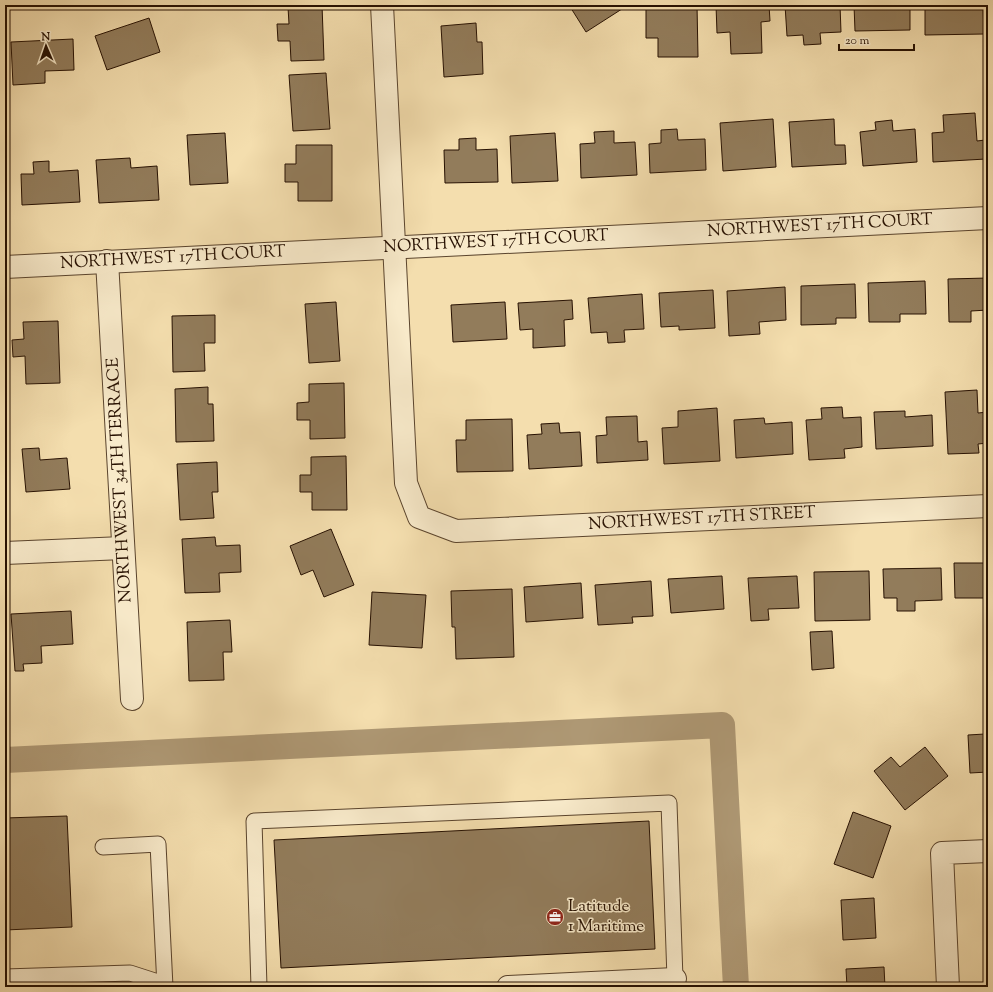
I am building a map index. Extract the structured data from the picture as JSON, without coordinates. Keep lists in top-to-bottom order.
{
  "streets": {
    "street": ["NORTHWEST 17TH COURT", "NORTHWEST 34TH TERRACE", "NORTHWEST 17TH STREET"]
  },
  "crossings": [
    ["NORTHWEST 17TH COURT", "NORTHWEST 34TH TERRACE"],
    ["NORTHWEST 17TH COURT", "NORTHWEST 17TH STREET"]
  ],
  "places": {
    "office": ["Latitude 1 Maritime"]
  },
  "scale_bar": "20 m",
  "north": "top"
}
